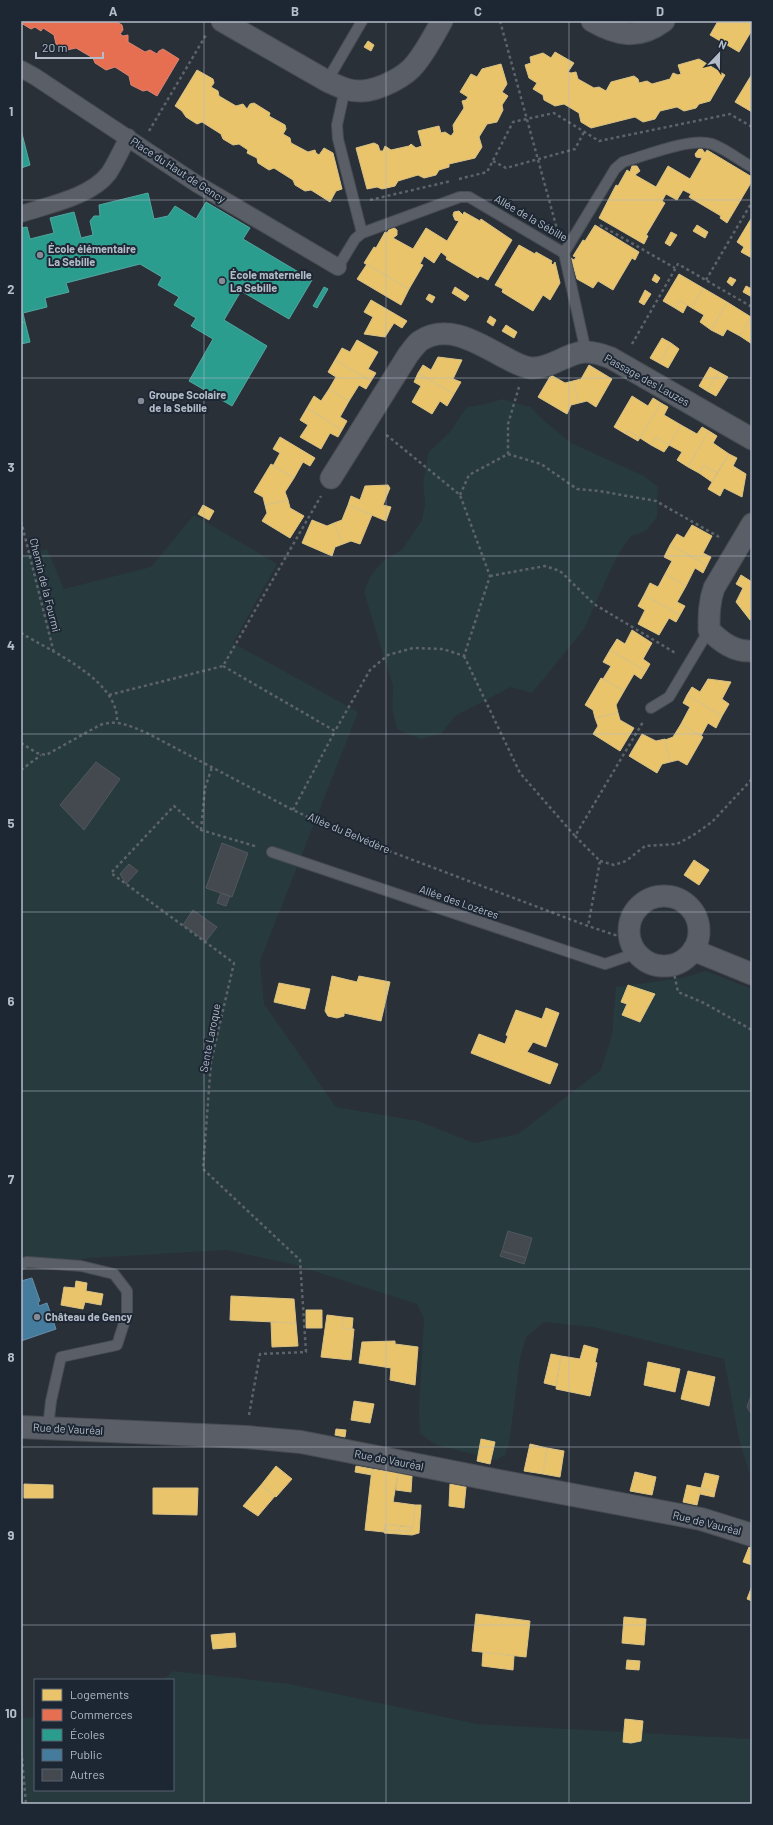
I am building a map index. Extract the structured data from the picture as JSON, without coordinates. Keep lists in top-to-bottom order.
{
  "streets": {
    "street": ["Place du Haut de Gency", "Passage des Lauzes", "Rue de Vauréal"],
    "lane": ["Allée de la Sébille", "Allée des Lozères"],
    "path": ["Chemin de la Fourmi", "Allée du Belvédère", "Sente Laroque"]
  },
  "crossings": [
    ["Allée du Belvédère", "Allée des Lozères"],
    ["Allée des Lozères", "Sente Laroque"]
  ],
  "places": [
    "École élémentaire La Sebille",
    "École maternelle La Sebille",
    "Groupe Scolaire de la Sebille",
    "Château de Gency"
  ],
  "legend": [
    "Logements",
    "Commerces",
    "Écoles",
    "Public",
    "Autres"
  ],
  "scale_bar": "20 m",
  "north": "top",
  "grid": {
    "columns": [
      "A",
      "B",
      "C",
      "D"
    ],
    "rows": [
      "1",
      "2",
      "3",
      "4",
      "5",
      "6",
      "7",
      "8",
      "9",
      "10"
    ]
  }
}
